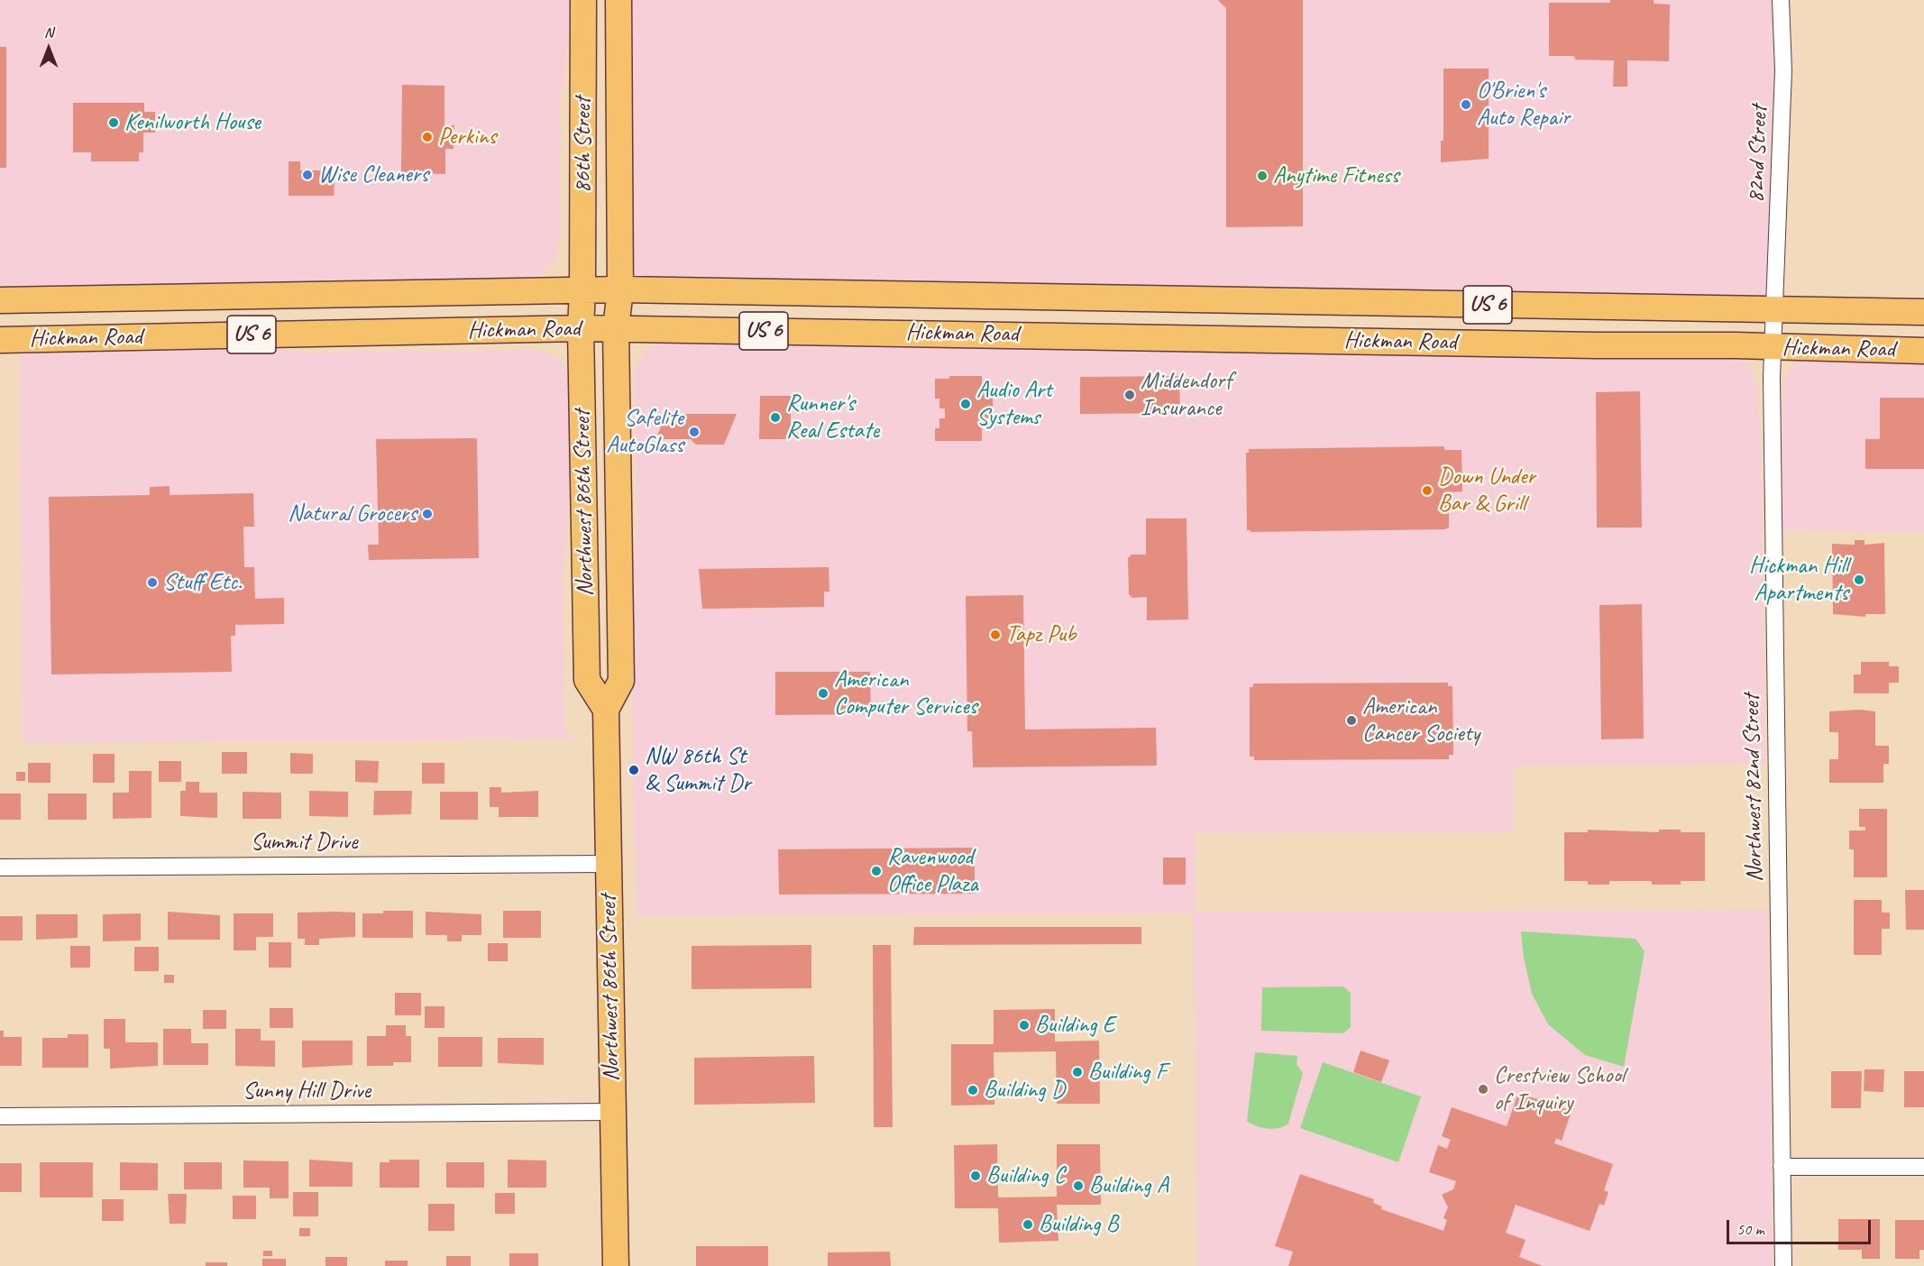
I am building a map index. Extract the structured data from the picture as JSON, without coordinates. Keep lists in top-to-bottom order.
{
  "streets": {
    "main road": [
      "86th Street",
      "US 6",
      "Hickman Road",
      "Northwest 86th Street"
    ],
    "street": [
      "82nd Street",
      "Northwest 82nd Street",
      "Summit Drive",
      "Sunny Hill Drive"
    ]
  },
  "crossings": [
    ["86th Street", "Hickman Road"],
    ["86th Street", "Northwest 86th Street"],
    ["82nd Street", "Hickman Road"],
    ["82nd Street", "Northwest 82nd Street"],
    ["Hickman Road", "Northwest 86th Street"],
    ["Hickman Road", "Northwest 82nd Street"],
    ["Northwest 86th Street", "Summit Drive"],
    ["Northwest 86th Street", "Sunny Hill Drive"]
  ],
  "places": [
    "O'Brien's Auto Repair",
    "Kenilworth House",
    "Perkins",
    "Wise Cleaners",
    "Anytime Fitness",
    "Middendorf Insurance",
    "Audio Art Systems",
    "Runner's Real Estate",
    "Safelite AutoGlass",
    "Down Under Bar & Grill",
    "Natural Grocers",
    "Hickman Hill Apartments",
    "Stuff Etc.",
    "Tapz Pub",
    "American Computer Services",
    "American Cancer Society",
    "NW 86th St & Summit Dr",
    "Ravenwood Office Plaza",
    "Building E",
    "Building F",
    "Crestview School of Inquiry",
    "Building D",
    "Building C",
    "Building A",
    "Building B"
  ],
  "scale_bar": "50 m",
  "north": "top"
}
